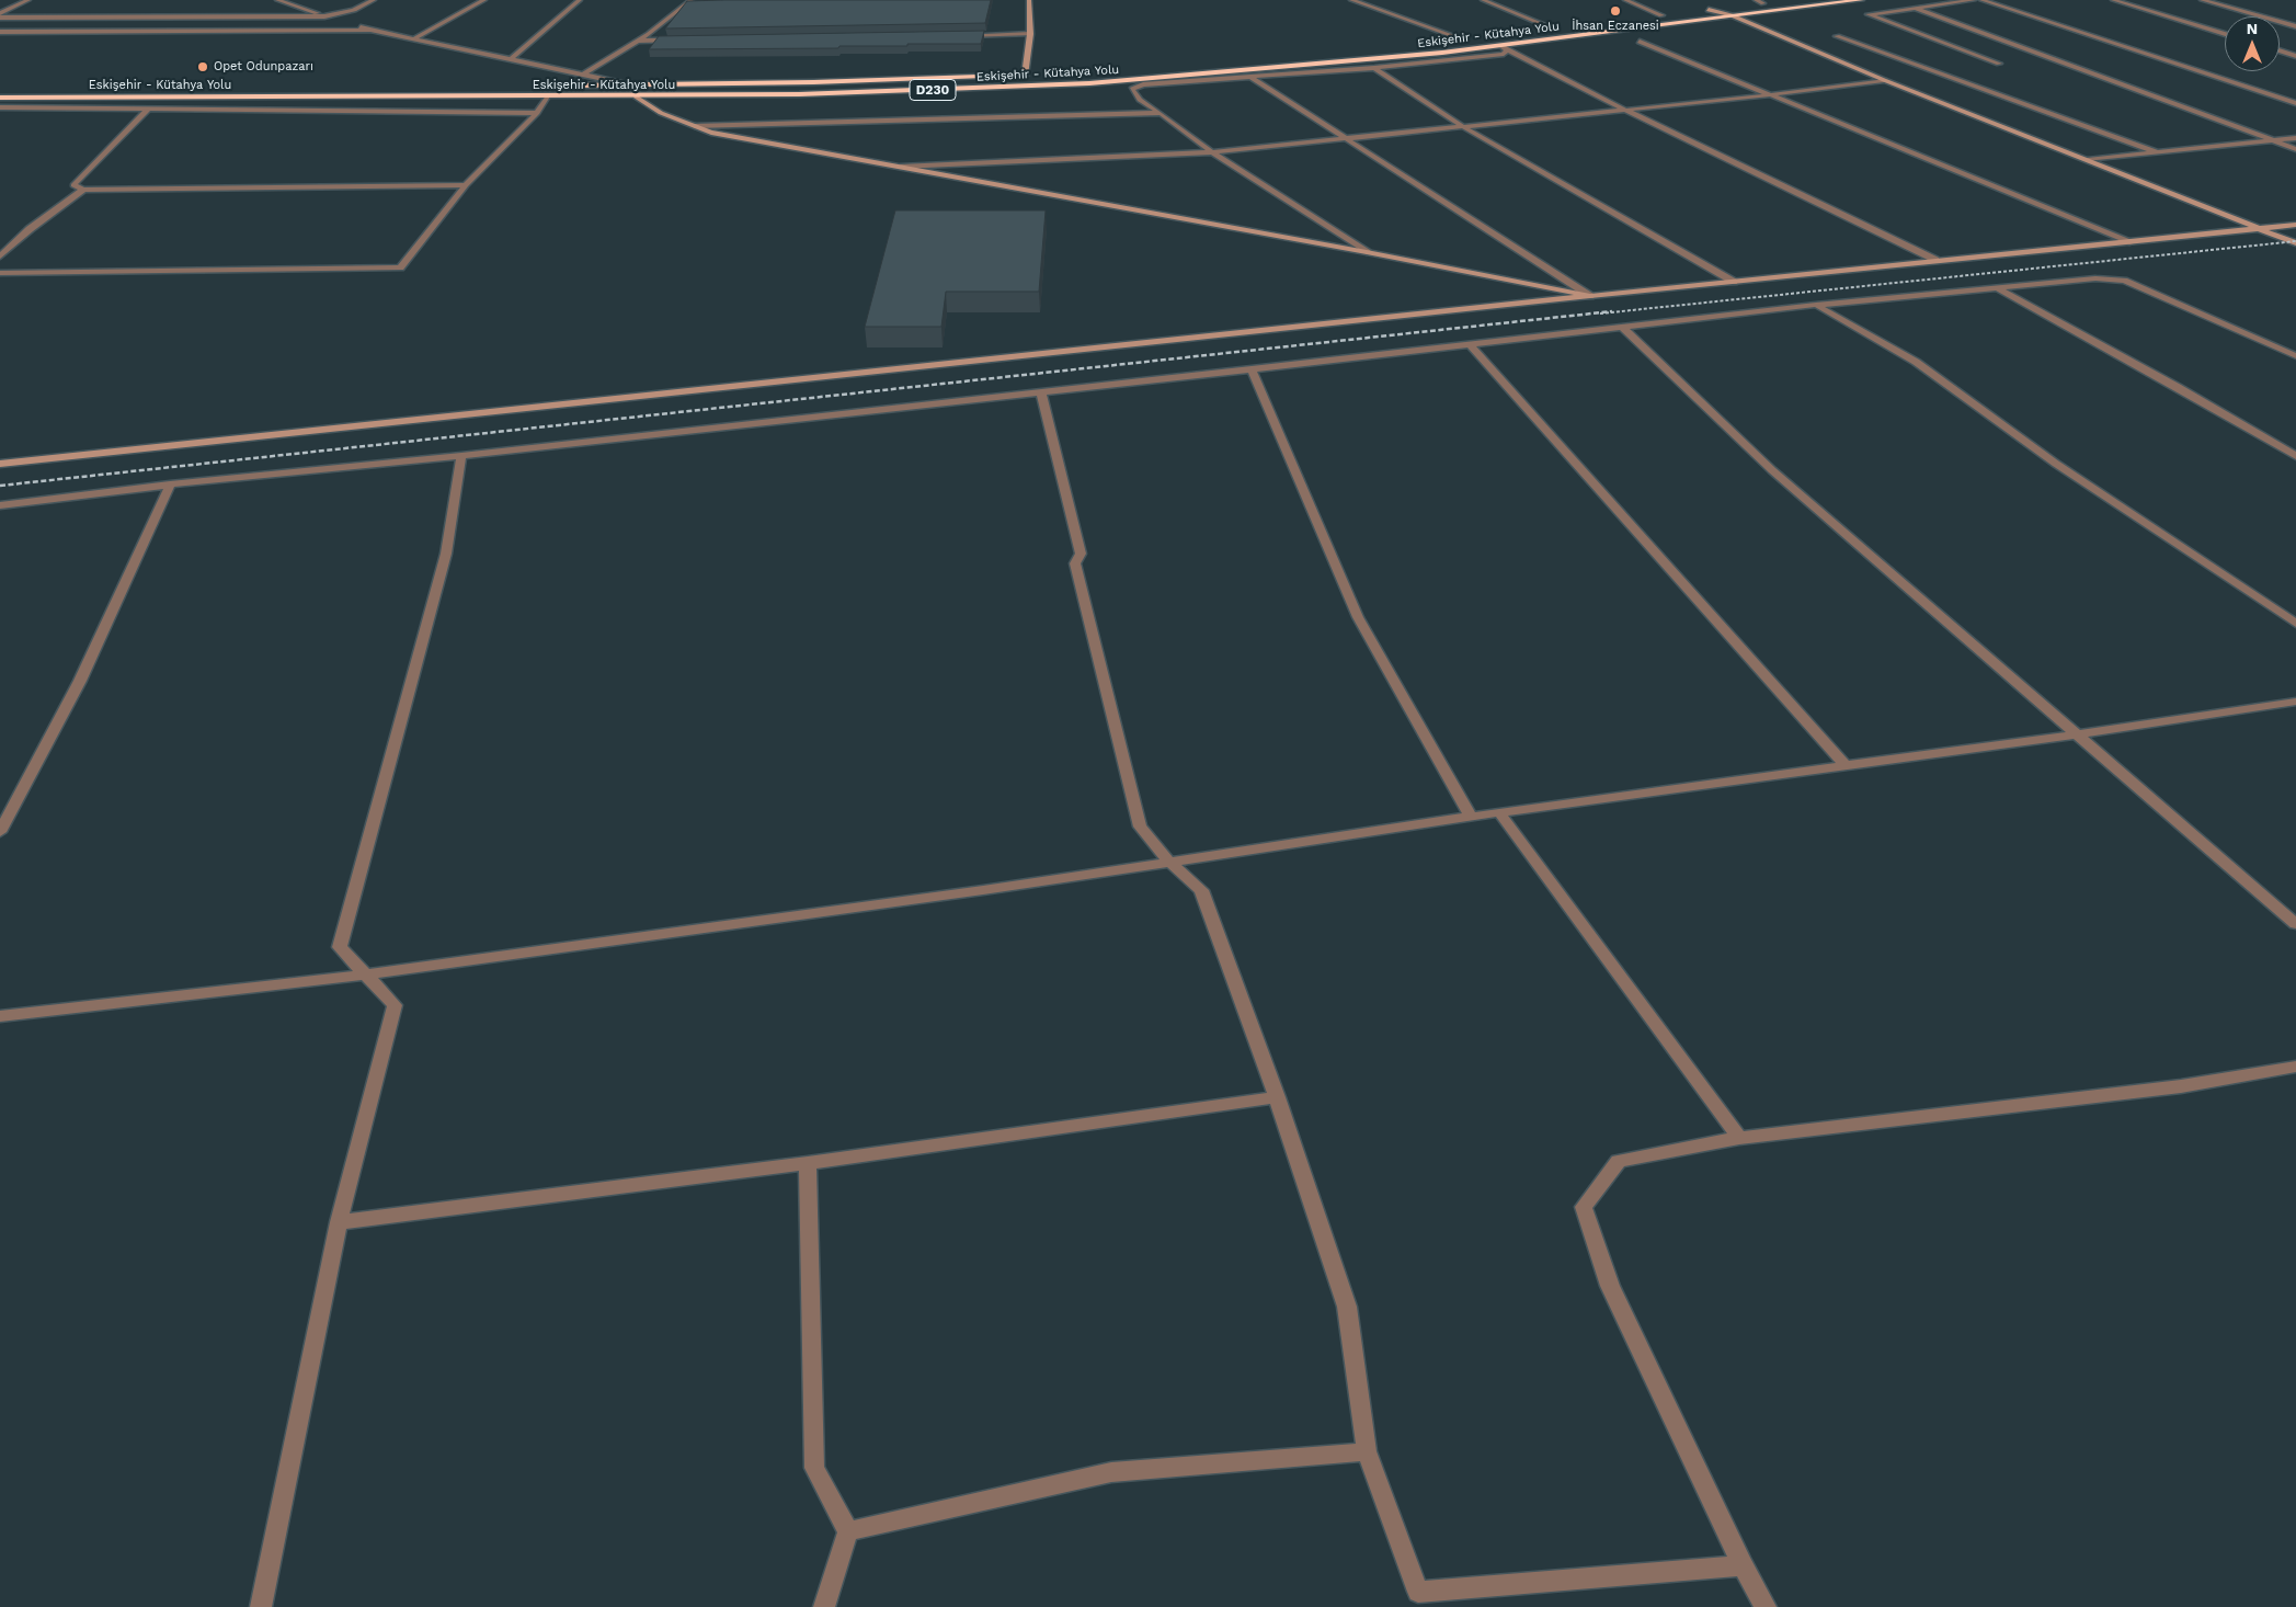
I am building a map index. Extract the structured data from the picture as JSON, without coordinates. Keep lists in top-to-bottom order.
{
  "streets": {
    "highway": ["Eskişehir - Kütahya Yolu", "D230"]
  },
  "places": ["İhsan Eczanesi", "Opet Odunpazarı"],
  "north": "top"
}
